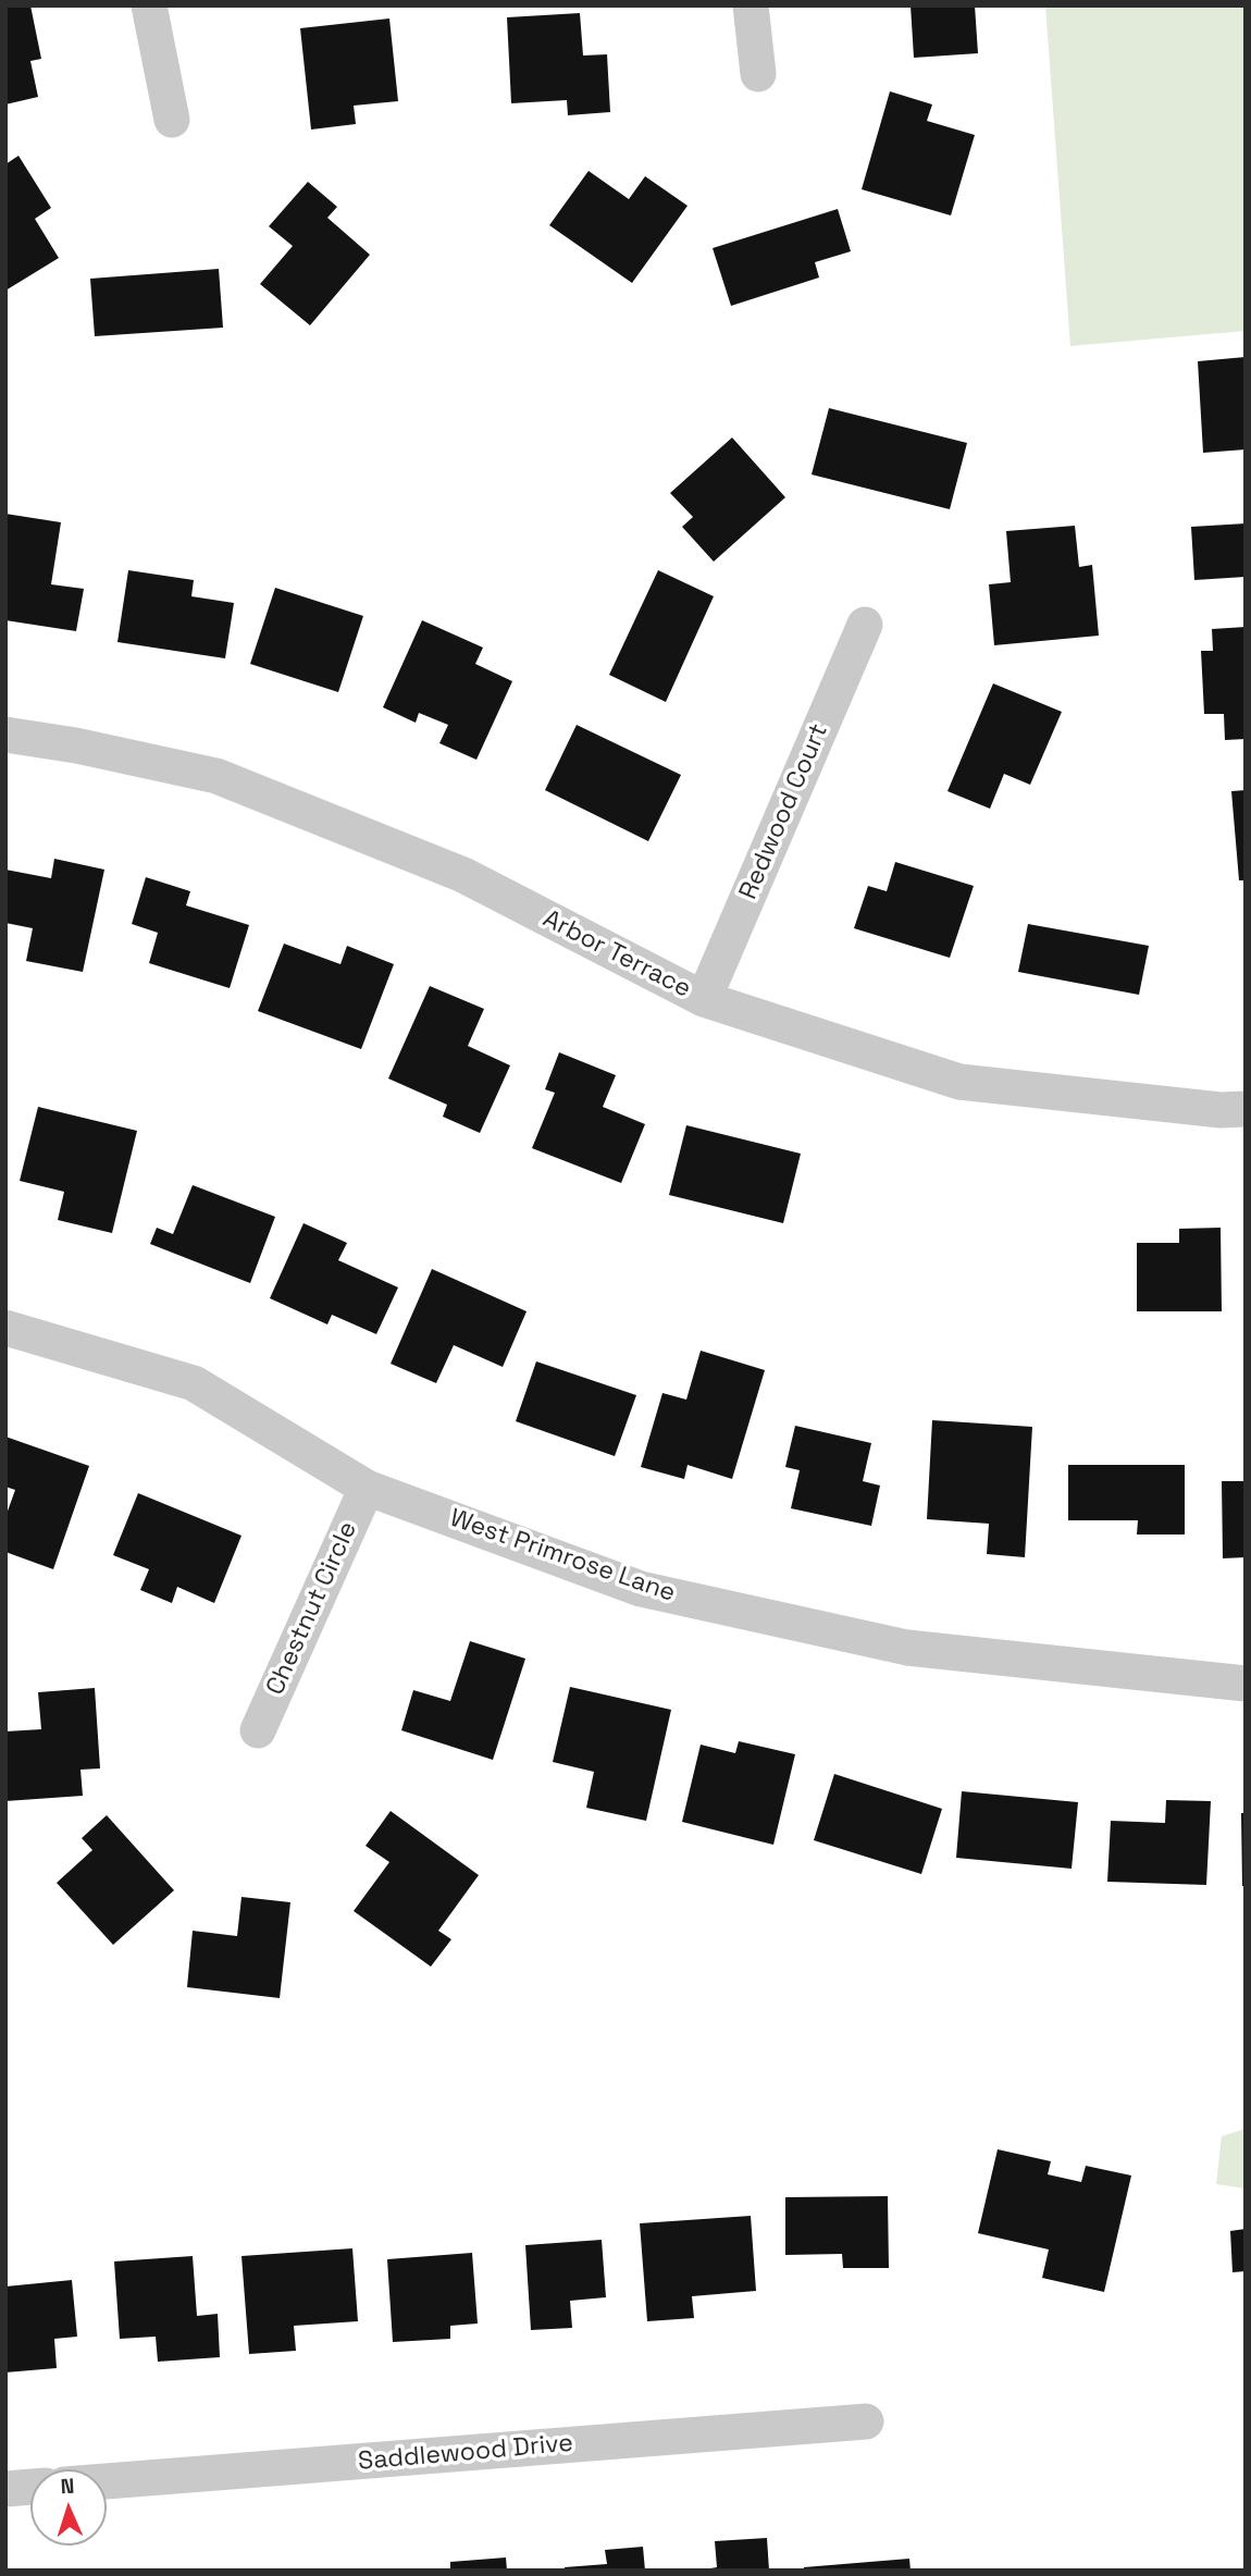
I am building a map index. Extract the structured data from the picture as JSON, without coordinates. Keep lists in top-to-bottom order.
{
  "streets": {
    "street": [
      "Redwood Court",
      "Arbor Terrace",
      "West Primrose Lane",
      "Chestnut Circle",
      "Saddlewood Drive"
    ]
  },
  "crossings": [
    ["Redwood Court", "Arbor Terrace"],
    ["West Primrose Lane", "Chestnut Circle"]
  ],
  "north": "top"
}
